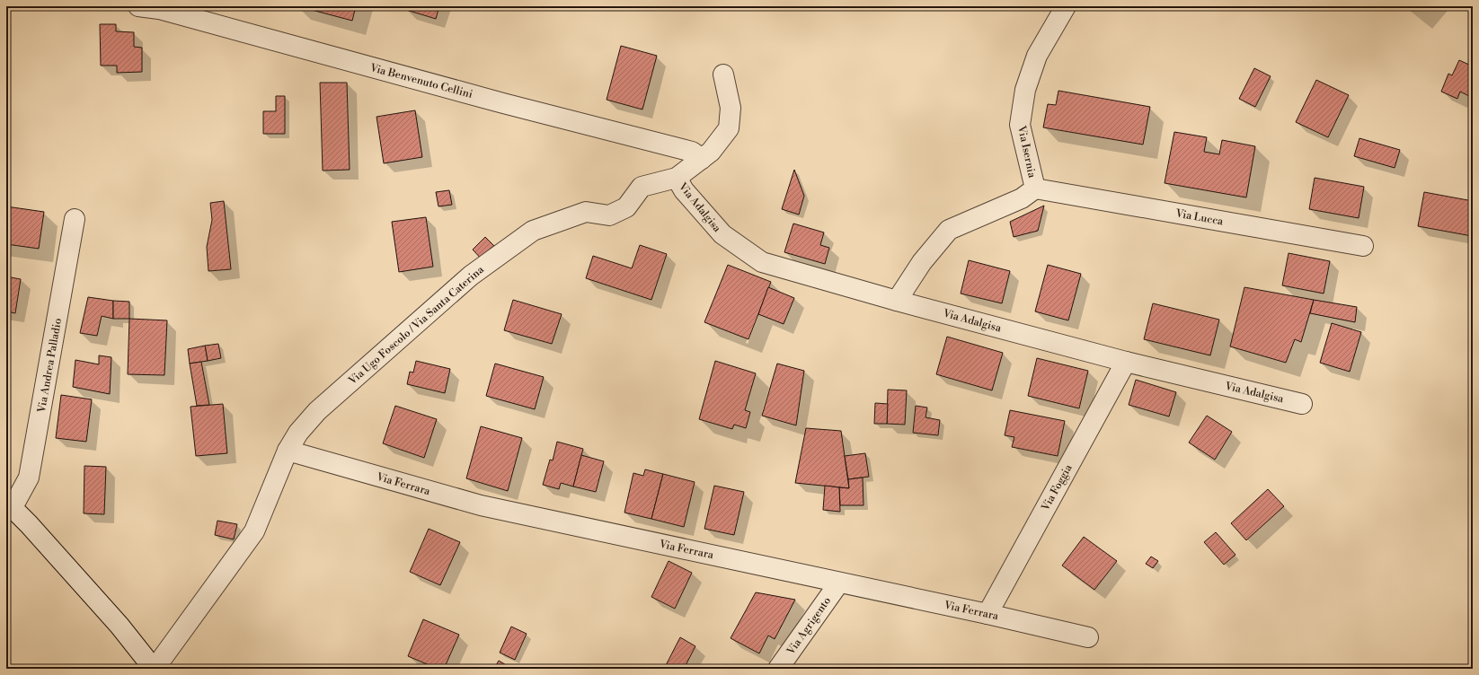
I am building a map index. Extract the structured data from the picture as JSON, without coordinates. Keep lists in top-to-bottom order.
{
  "streets": {
    "street": [
      "Via Benvenuto Cellini",
      "Via Isernia",
      "Via Adalgisa",
      "Via Lucca",
      "Via Ugo Foscolo / Via Santa Caterina",
      "Via Andrea Palladio",
      "Via Ferrara",
      "Via Foggia",
      "Via Agrigento"
    ]
  },
  "crossings": [
    ["Via Benvenuto Cellini", "Via Ugo Foscolo / Via Santa Caterina"],
    ["Via Isernia", "Via Adalgisa"],
    ["Via Isernia", "Via Lucca"],
    ["Via Adalgisa", "Via Ugo Foscolo / Via Santa Caterina"],
    ["Via Adalgisa", "Via Foggia"],
    ["Via Ugo Foscolo / Via Santa Caterina", "Via Ferrara"],
    ["Via Ferrara", "Via Foggia"],
    ["Via Ferrara", "Via Agrigento"]
  ]
}
